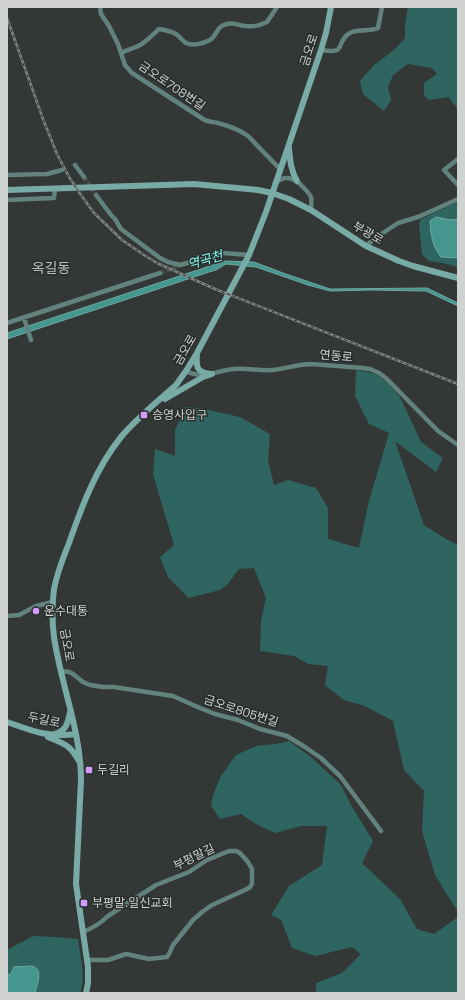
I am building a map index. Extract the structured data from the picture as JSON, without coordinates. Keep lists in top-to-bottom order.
{
  "streets": {
    "main road": ["금오로", "부광로", "두길로"],
    "street": [
      "금오로708번길",
      "연동로",
      "금오로805번길",
      "부평말길"
    ]
  },
  "crossings": [
    ["금오로", "금오로708번길"],
    ["금오로", "부광로"],
    ["금오로", "연동로"],
    ["금오로", "금오로805번길"],
    ["금오로", "두길로"],
    ["금오로", "부평말길"]
  ],
  "districts": ["옥길동"],
  "water": ["역곡천"],
  "places": {
    "transit": ["승영사입구", "두길리", "부평말.일신교회"],
    "other": ["운수대통"]
  }
}
